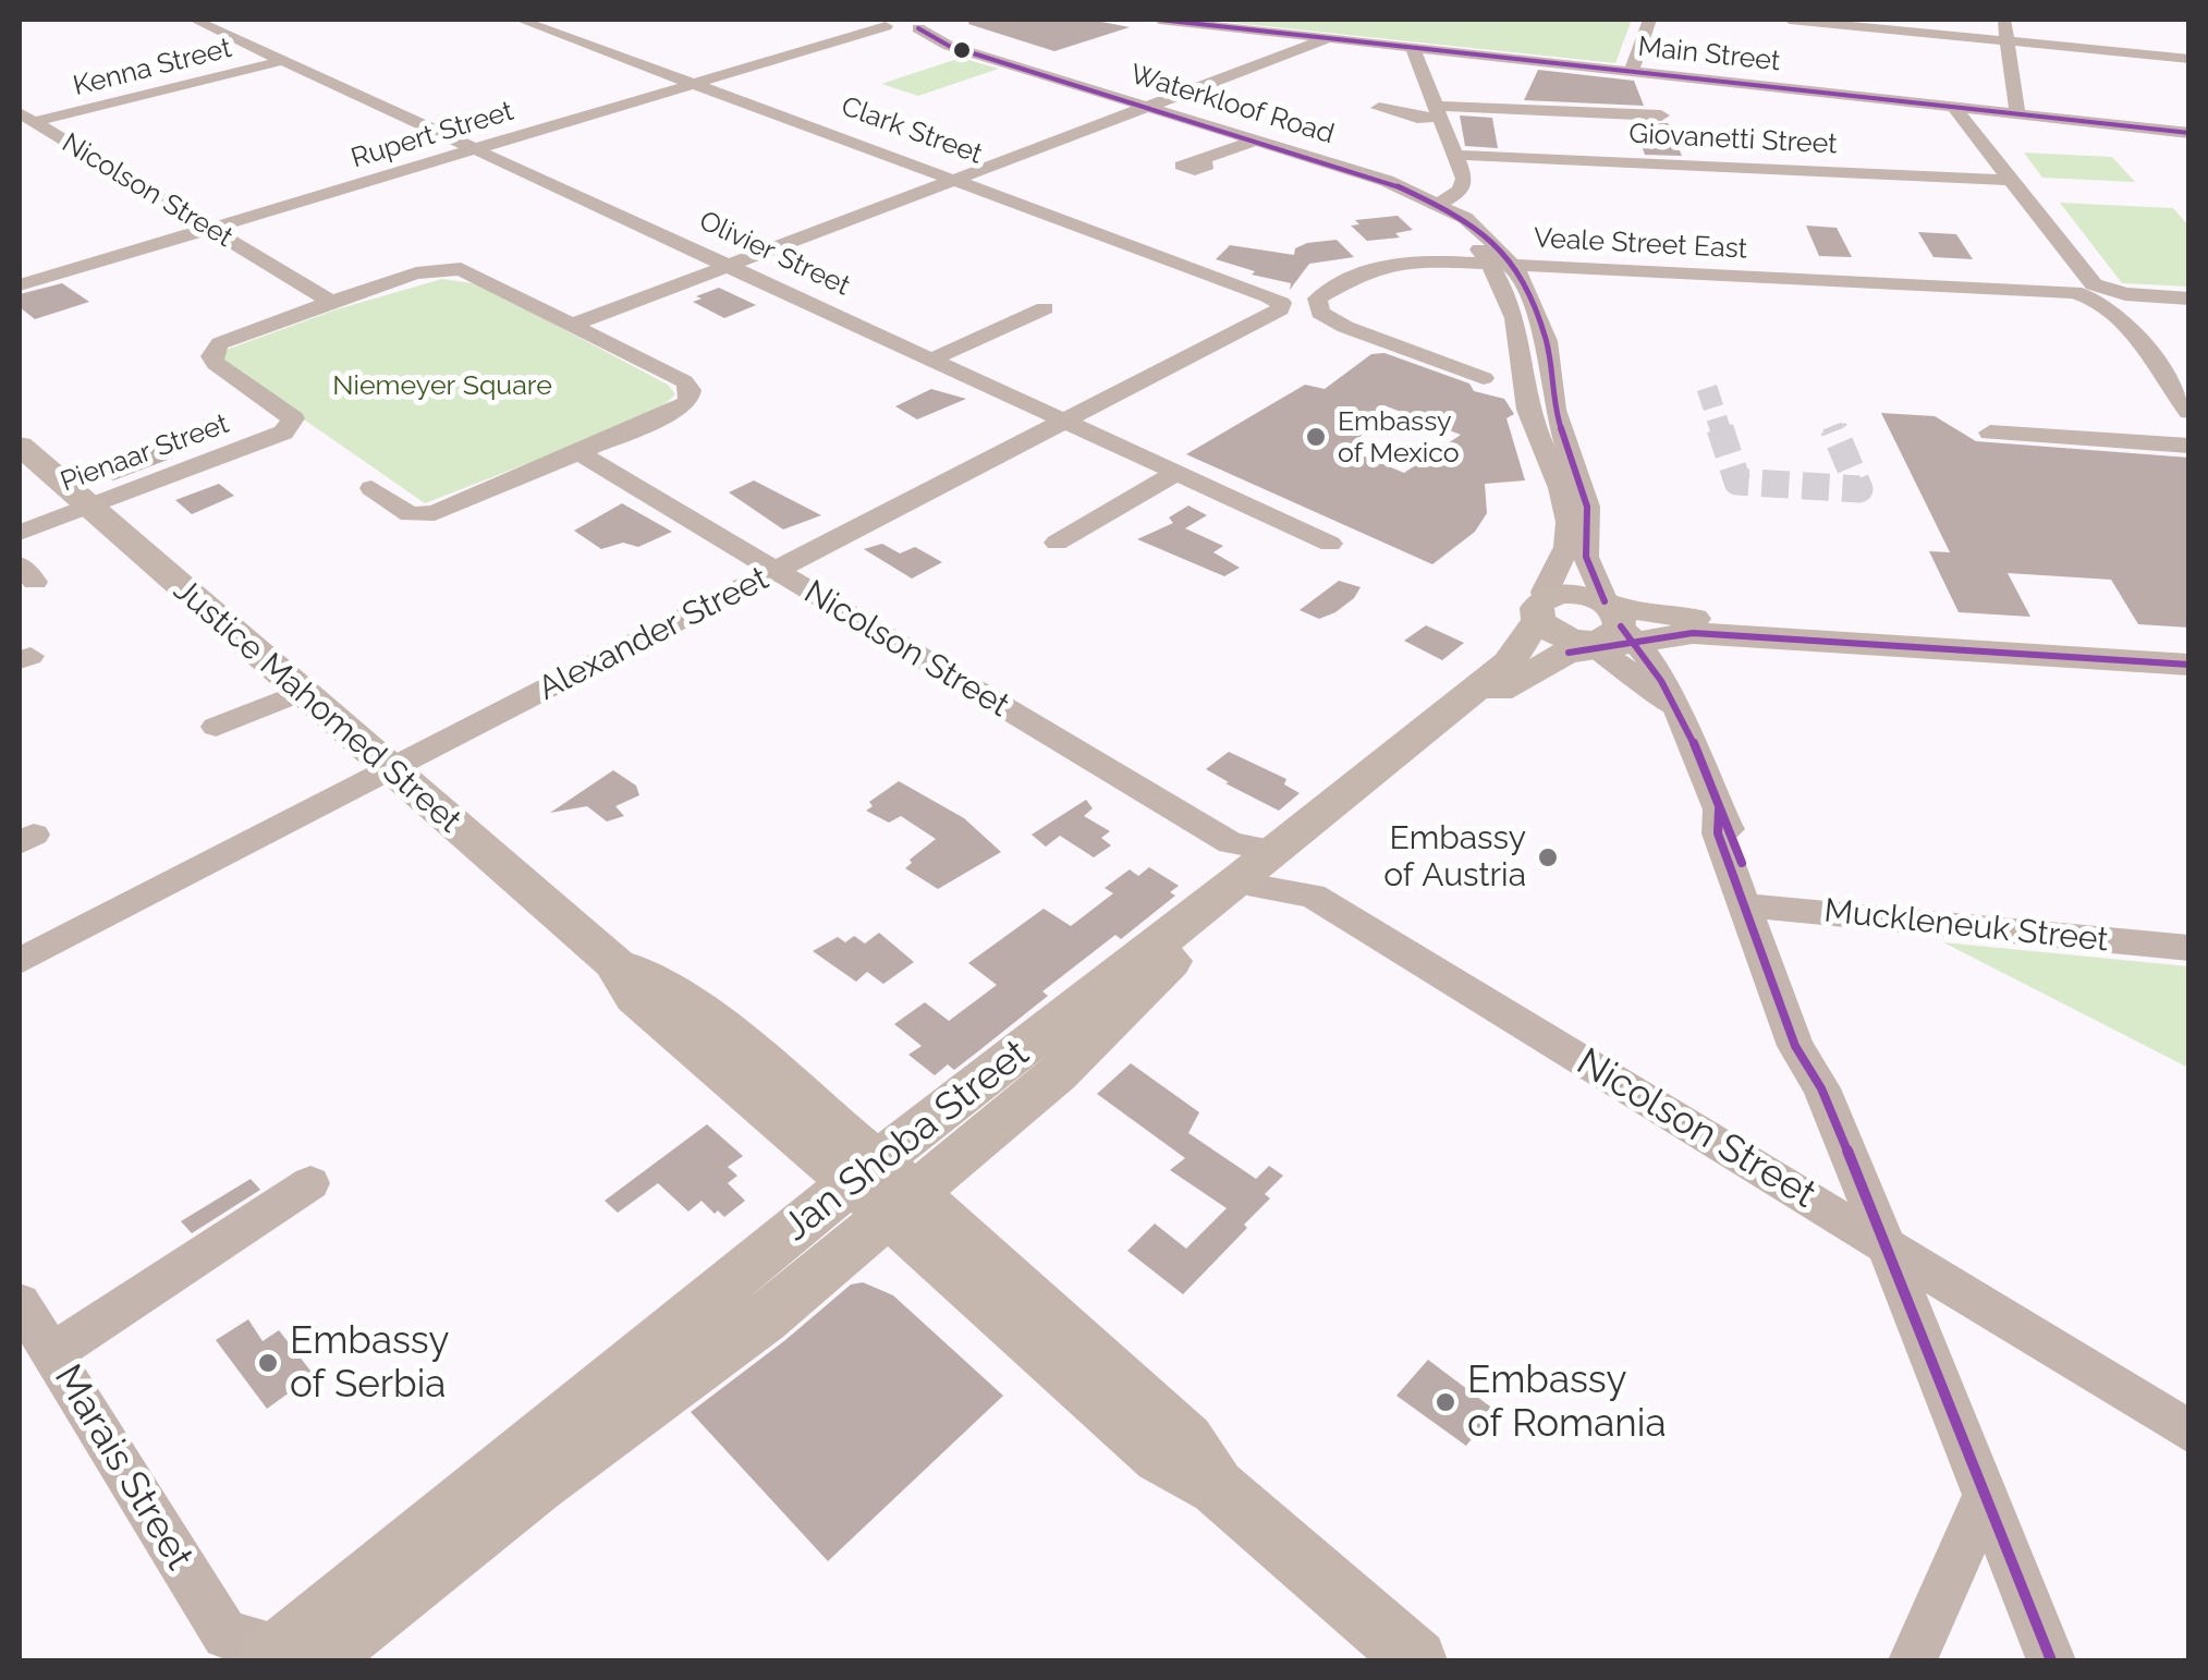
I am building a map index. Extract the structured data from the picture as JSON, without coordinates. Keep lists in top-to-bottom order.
{
  "streets": {
    "main road": ["Justice Mahomed Street", "Jan Shoba Street"],
    "street": [
      "Main Street",
      "Kenna Street",
      "Waterkloof Road",
      "Clark Street",
      "Rupert Street",
      "Giovanetti Street",
      "Nicolson Street",
      "Veale Street East",
      "Olivier Street",
      "Pienaar Street",
      "Alexander Street",
      "Muckleneuk Street",
      "Marais Street"
    ]
  },
  "crossings": [
    ["Kenna Street", "Nicolson Street"],
    ["Kenna Street", "Olivier Street"],
    ["Waterkloof Road", "Rupert Street"],
    ["Waterkloof Road", "Veale Street East"],
    ["Clark Street", "Rupert Street"],
    ["Clark Street", "Alexander Street"],
    ["Rupert Street", "Nicolson Street"],
    ["Rupert Street", "Olivier Street"],
    ["Nicolson Street", "Pienaar Street"],
    ["Nicolson Street", "Alexander Street"],
    ["Nicolson Street", "Jan Shoba Street"],
    ["Olivier Street", "Alexander Street"],
    ["Pienaar Street", "Justice Mahomed Street"],
    ["Alexander Street", "Justice Mahomed Street"],
    ["Justice Mahomed Street", "Jan Shoba Street"],
    ["Jan Shoba Street", "Marais Street"]
  ],
  "parks": ["Niemeyer Square"],
  "places": [
    "Embassy of Mexico",
    "Embassy of Austria",
    "Embassy of Serbia",
    "Embassy of Romania"
  ]
}
